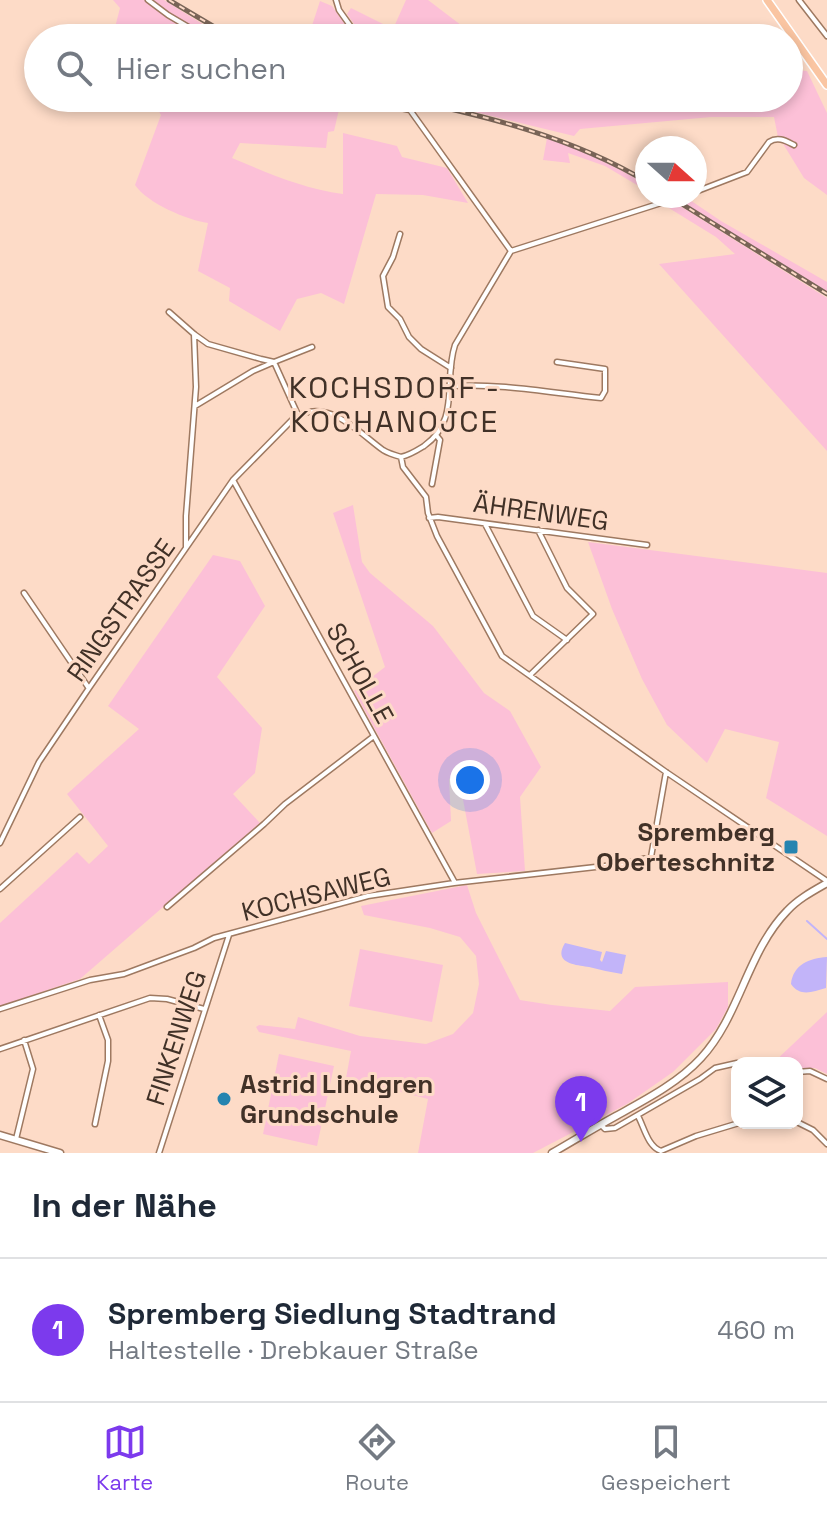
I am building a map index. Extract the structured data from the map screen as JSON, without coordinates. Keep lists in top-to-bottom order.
{
  "streets": {
    "street": [
      "ÄHRENWEG",
      "RINGSTRASSE",
      "SCHOLLE",
      "KOCHSAWEG",
      "FINKENWEG"
    ]
  },
  "crossings": [
    ["RINGSTRASSE", "SCHOLLE"],
    ["SCHOLLE", "KOCHSAWEG"],
    ["KOCHSAWEG", "FINKENWEG"]
  ],
  "districts": ["KOCHSDORF - KOCHANOJCE"],
  "places": {
    "transit": ["Spremberg Oberteschnitz"],
    "other": ["Astrid Lindgren Grundschule"]
  },
  "north": "right",
  "page": {
    "search": "Hier suchen",
    "pins": "1",
    "heading": "In der Nähe",
    "list": [
      {
        "mark": "1",
        "name": "Spremberg Siedlung Stadtrand",
        "note": "Haltestelle · Drebkauer Straße",
        "value": "460 m"
      }
    ],
    "nav": ["Karte", "Route", "Gespeichert"]
  }
}
